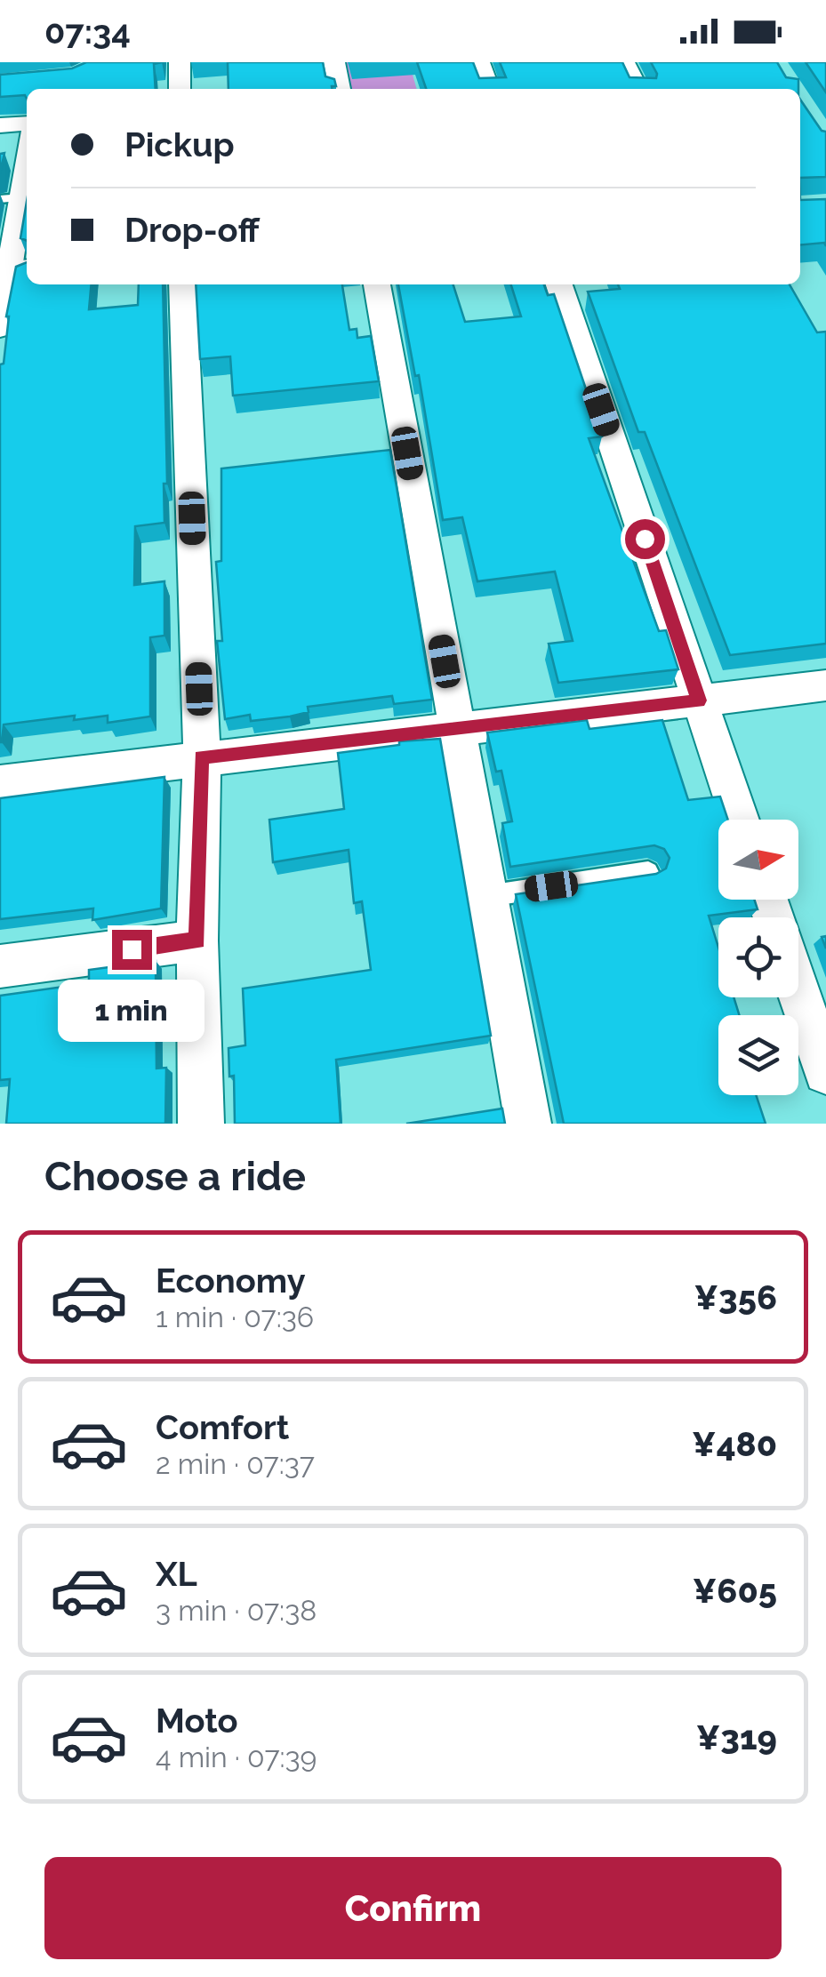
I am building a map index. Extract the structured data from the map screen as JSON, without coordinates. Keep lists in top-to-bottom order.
{
  "north": "right",
  "page": {
    "status": "07:34",
    "banner": ["Pickup", "Drop-off"],
    "bubble": "1 min",
    "heading": "Choose a ride",
    "list": [
      {
        "name": "Economy",
        "note": "1 min · 07:36",
        "value": "¥356"
      },
      {
        "name": "Comfort",
        "note": "2 min · 07:37",
        "value": "¥480"
      },
      {
        "name": "XL",
        "note": "3 min · 07:38",
        "value": "¥605"
      },
      {
        "name": "Moto",
        "note": "4 min · 07:39",
        "value": "¥319"
      }
    ],
    "buttons": "Confirm"
  }
}
